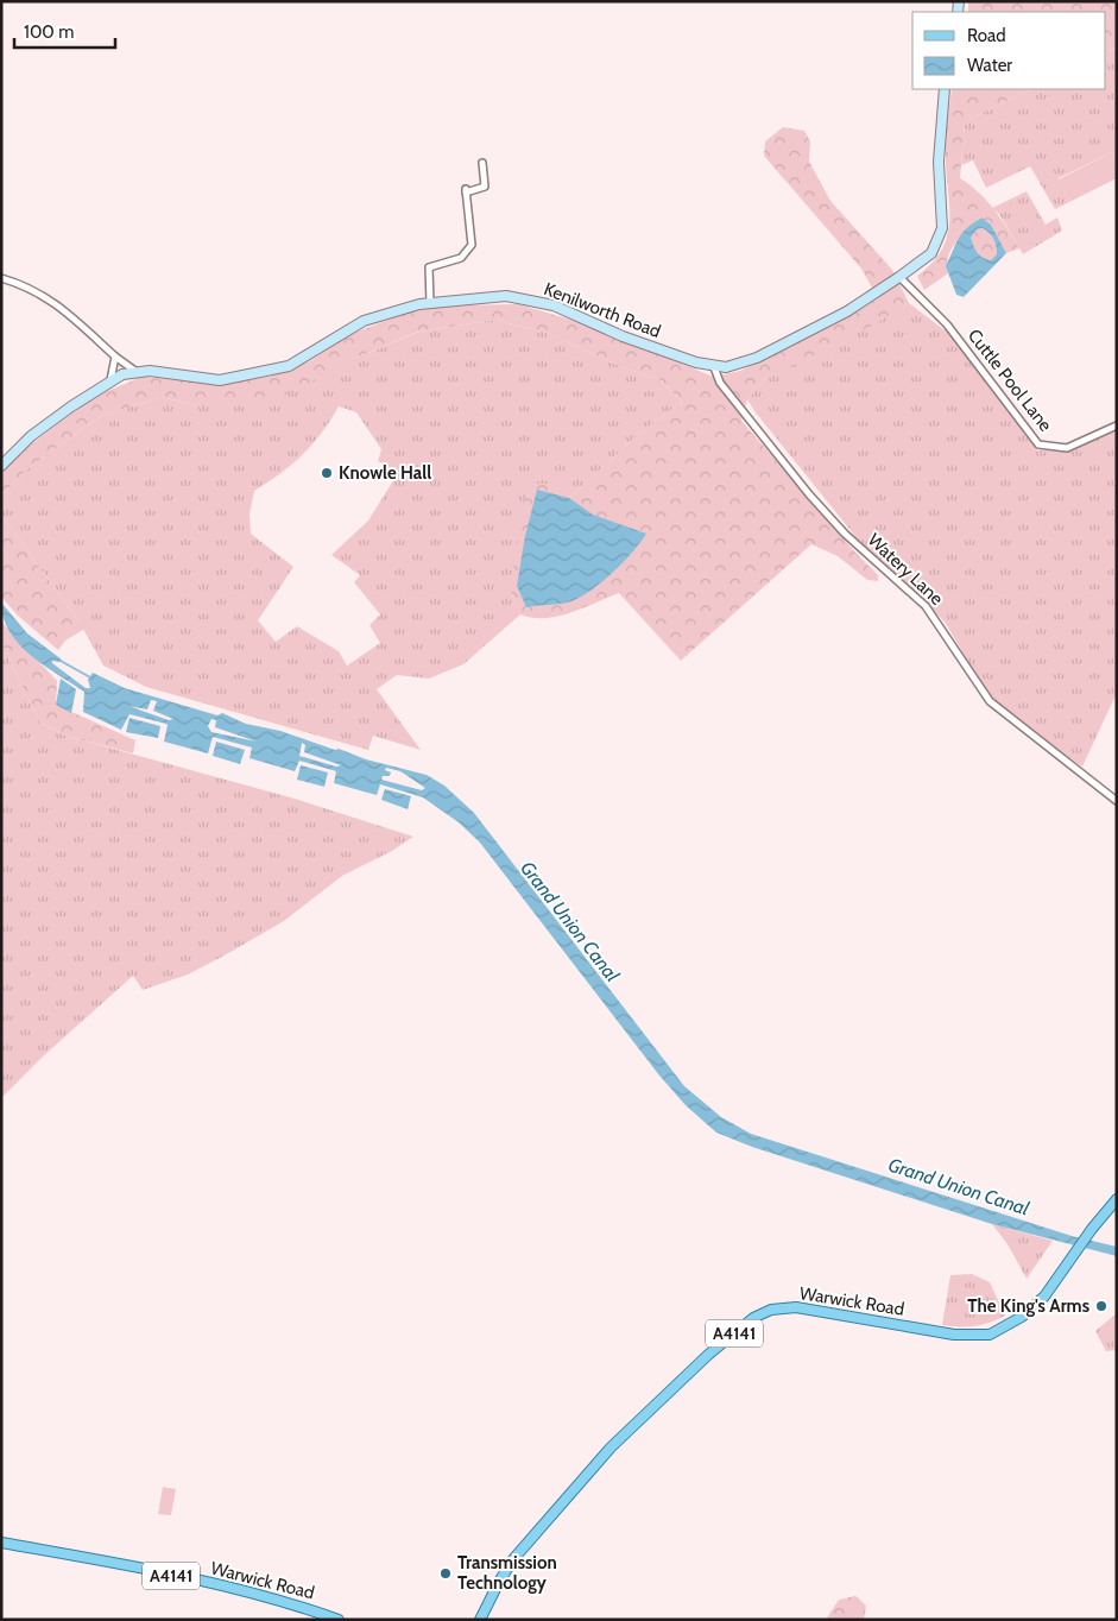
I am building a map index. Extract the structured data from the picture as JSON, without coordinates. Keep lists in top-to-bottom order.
{
  "streets": {
    "main road": ["Kenilworth Road", "Warwick Road", "A4141"],
    "street": ["Cuttle Pool Lane", "Watery Lane"]
  },
  "crossings": [
    ["Kenilworth Road", "Cuttle Pool Lane"],
    ["Kenilworth Road", "Watery Lane"]
  ],
  "water": ["Grand Union Canal"],
  "places": ["Knowle Hall", "The King's Arms", "Transmission Technology"],
  "legend": ["Road", "Water"],
  "scale_bar": "100 m"
}
